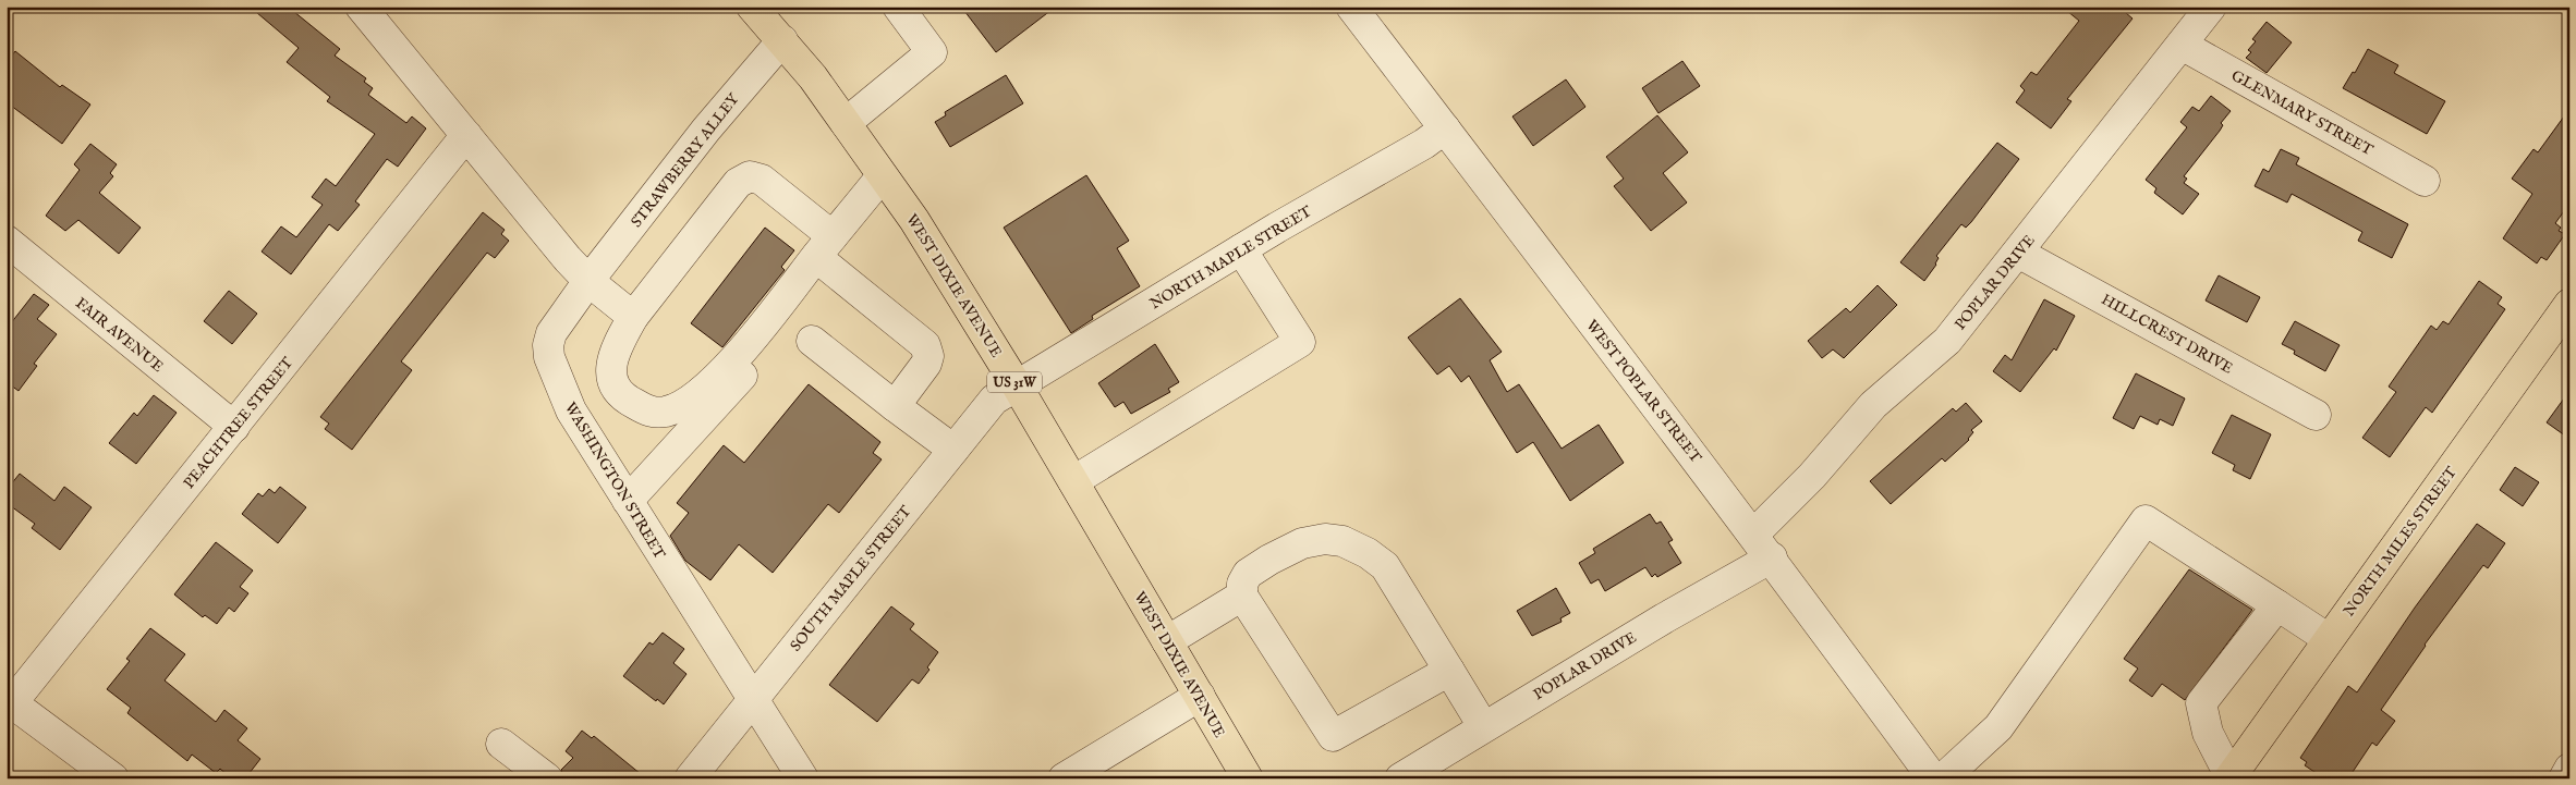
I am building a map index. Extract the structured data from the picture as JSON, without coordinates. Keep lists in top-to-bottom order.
{
  "streets": {
    "main road": ["WEST DIXIE AVENUE", "US 31W", "NORTH MILES STREET"],
    "street": [
      "GLENMARY STREET",
      "STRAWBERRY ALLEY",
      "NORTH MAPLE STREET",
      "POPLAR DRIVE",
      "HILLCREST DRIVE",
      "FAIR AVENUE",
      "WEST POPLAR STREET",
      "PEACHTREE STREET",
      "WASHINGTON STREET",
      "SOUTH MAPLE STREET"
    ]
  },
  "crossings": [
    ["GLENMARY STREET", "POPLAR DRIVE"],
    ["STRAWBERRY ALLEY", "WEST DIXIE AVENUE"],
    ["STRAWBERRY ALLEY", "WASHINGTON STREET"],
    ["NORTH MAPLE STREET", "WEST DIXIE AVENUE"],
    ["NORTH MAPLE STREET", "WEST POPLAR STREET"],
    ["NORTH MAPLE STREET", "SOUTH MAPLE STREET"],
    ["POPLAR DRIVE", "HILLCREST DRIVE"],
    ["POPLAR DRIVE", "WEST POPLAR STREET"],
    ["WEST DIXIE AVENUE", "SOUTH MAPLE STREET"],
    ["FAIR AVENUE", "PEACHTREE STREET"],
    ["WASHINGTON STREET", "SOUTH MAPLE STREET"]
  ]
}
